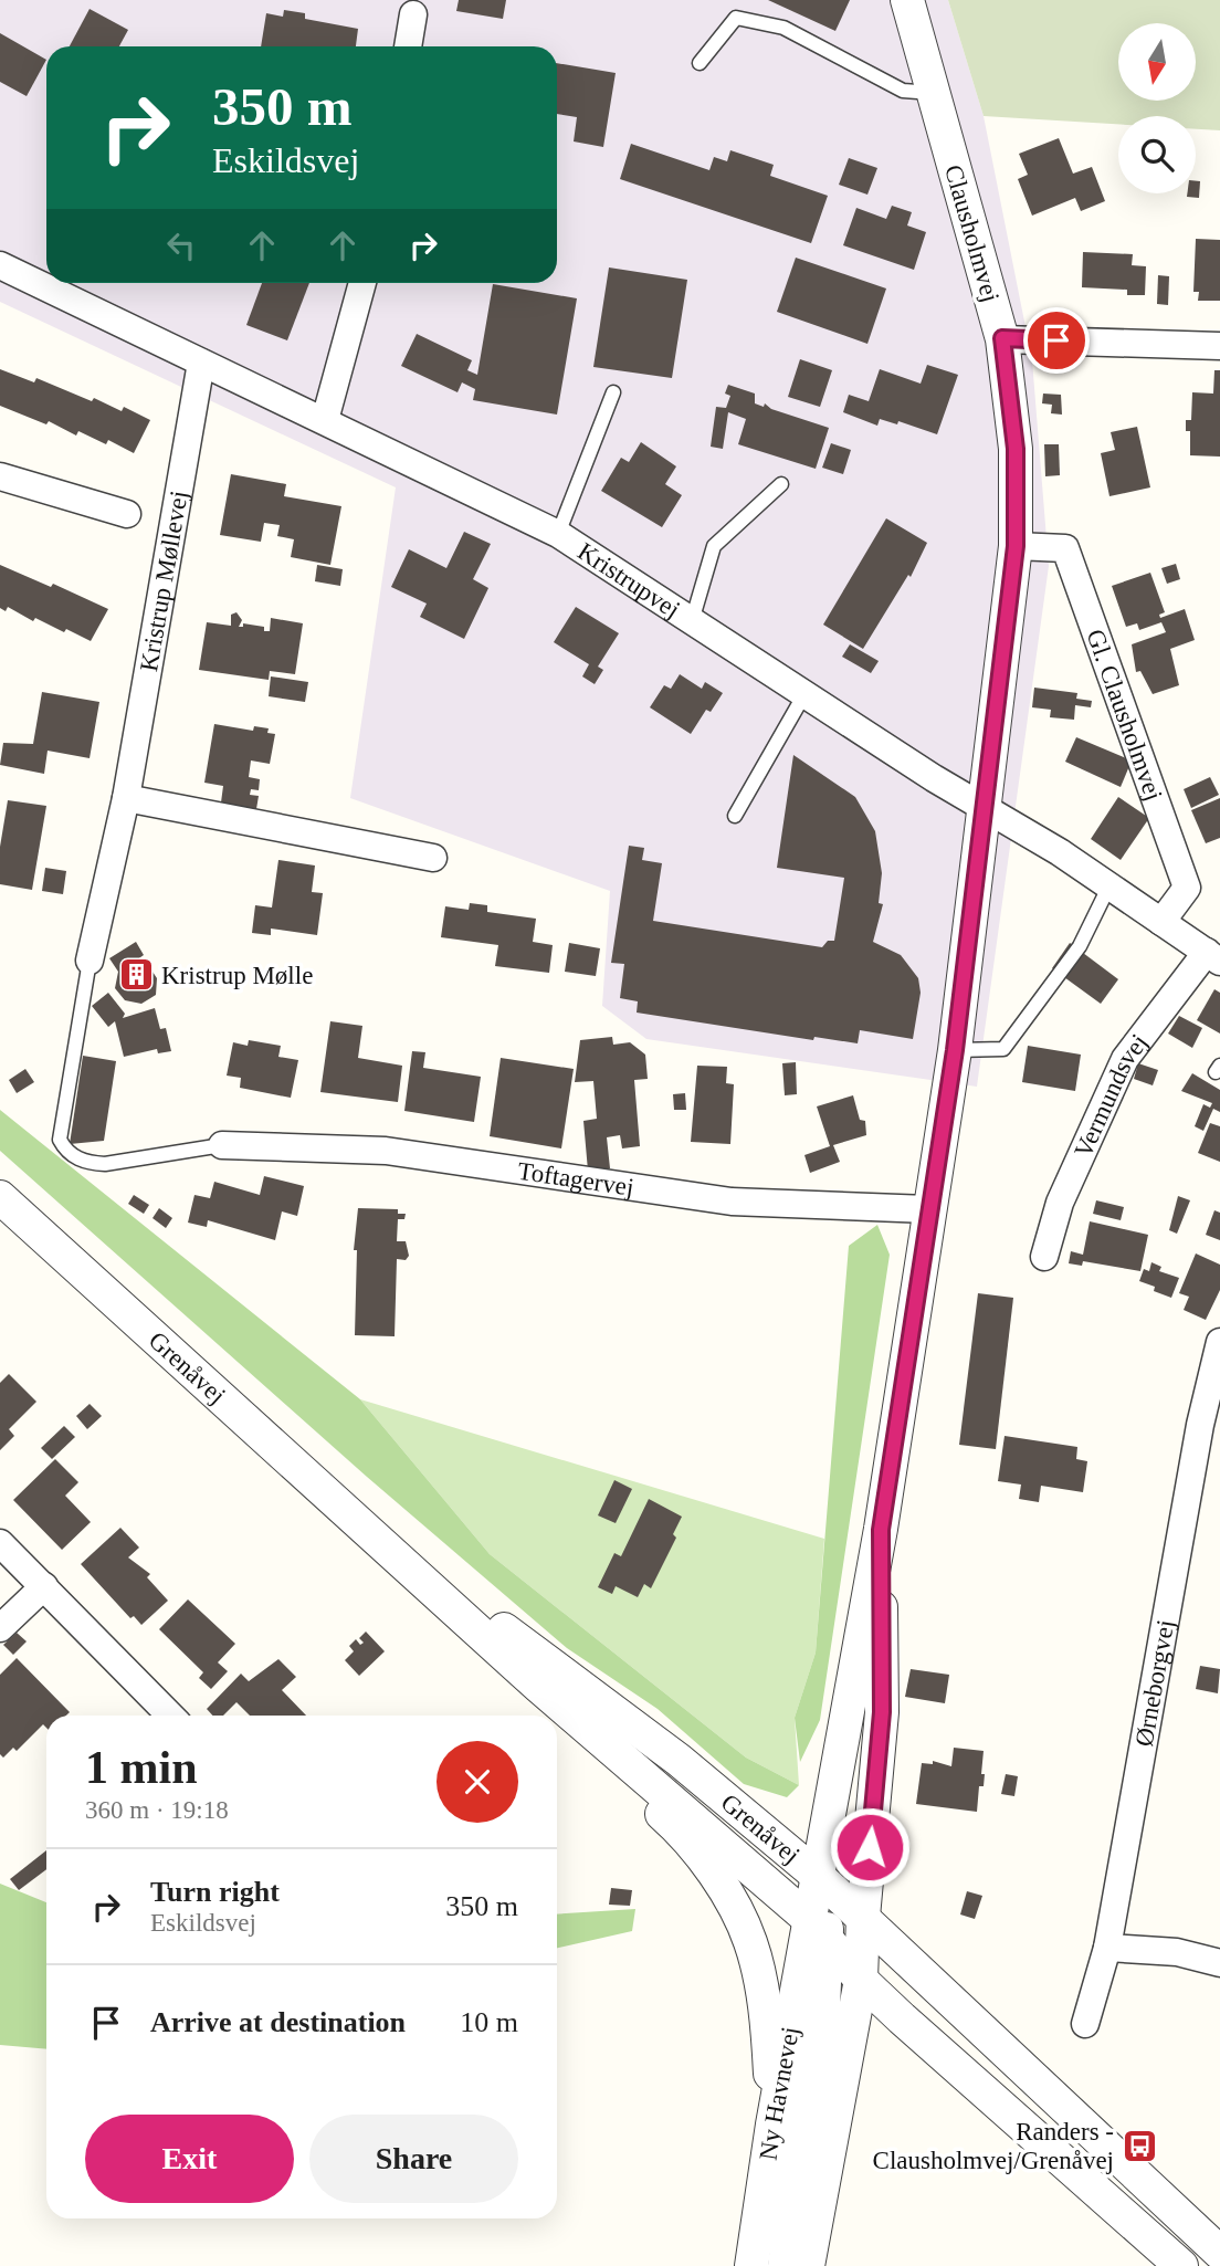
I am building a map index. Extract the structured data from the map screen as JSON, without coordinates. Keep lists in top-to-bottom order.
{
  "streets": {
    "street": [
      "Clausholmvej",
      "Kristrup Møllevej",
      "Kristrupvej",
      "Gl. Clausholmvej",
      "Vermundsvej",
      "Toftagervej",
      "Grenåvej",
      "Ørneborgvej",
      "Ny Havnevej"
    ]
  },
  "crossings": [
    ["Clausholmvej", "Kristrupvej"],
    ["Clausholmvej", "Gl. Clausholmvej"],
    ["Clausholmvej", "Toftagervej"],
    ["Clausholmvej", "Grenåvej"],
    ["Clausholmvej", "Ny Havnevej"],
    ["Kristrup Møllevej", "Kristrupvej"],
    ["Kristrupvej", "Gl. Clausholmvej"],
    ["Kristrupvej", "Vermundsvej"],
    ["Grenåvej", "Ny Havnevej"]
  ],
  "places": {
    "building": ["Kristrup Mølle"],
    "bus stop": ["Randers - Clausholmvej/Grenåvej"]
  },
  "north": "bottom",
  "page": {
    "turn": ["350 m", "Eskildsvej"],
    "heading": ["1 min", "360 m · 19:18"],
    "list": [
      {
        "name": "Turn right",
        "note": "Eskildsvej",
        "value": "350 m"
      },
      {
        "name": "Arrive at destination",
        "value": "10 m"
      }
    ],
    "buttons": ["Exit", "Share"]
  }
}
